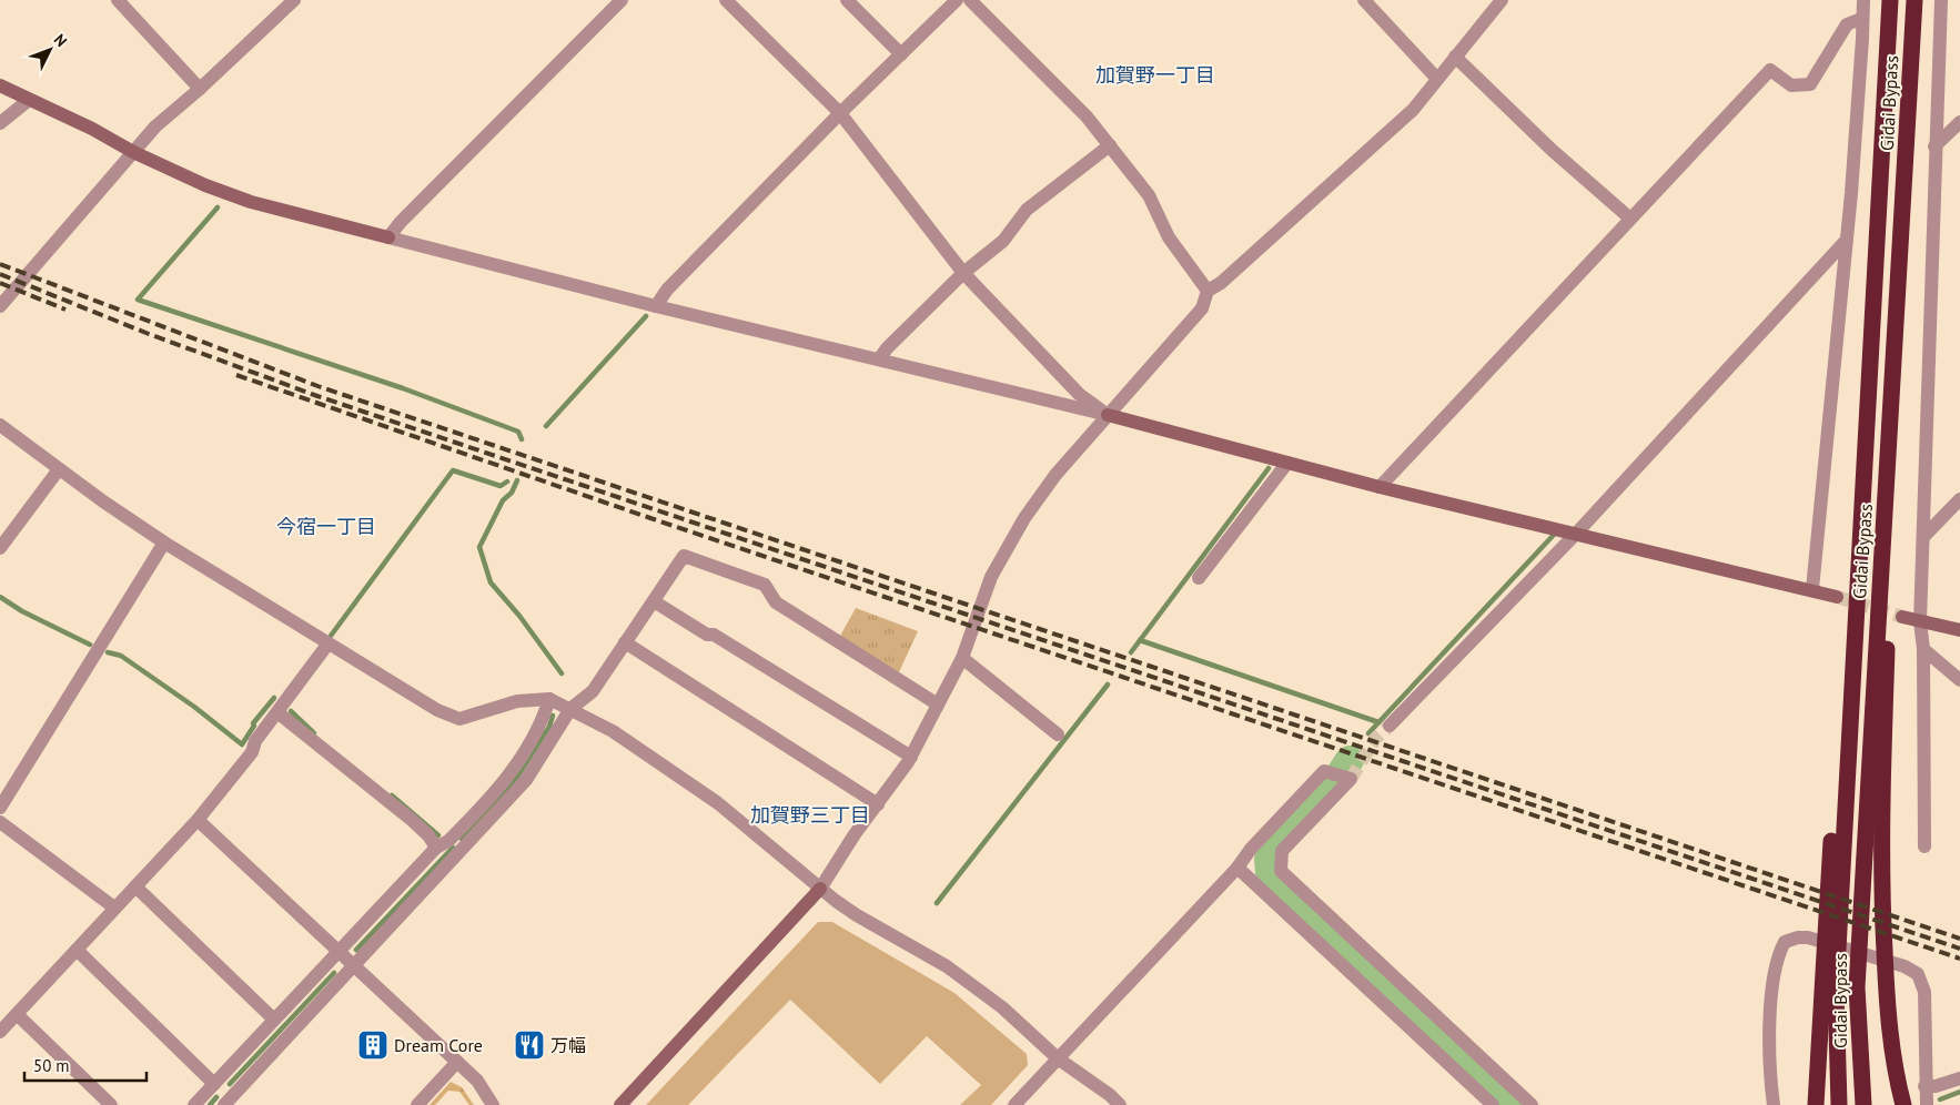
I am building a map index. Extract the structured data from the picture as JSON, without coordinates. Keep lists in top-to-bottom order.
{
  "streets": {
    "highway": ["Gidai Bypass"]
  },
  "districts": ["加賀野一丁目", "今宿一丁目", "加賀野三丁目"],
  "places": {
    "building": ["Dream Core"],
    "restaurant": ["万幅"]
  },
  "scale_bar": "50 m",
  "north": "top right"
}
